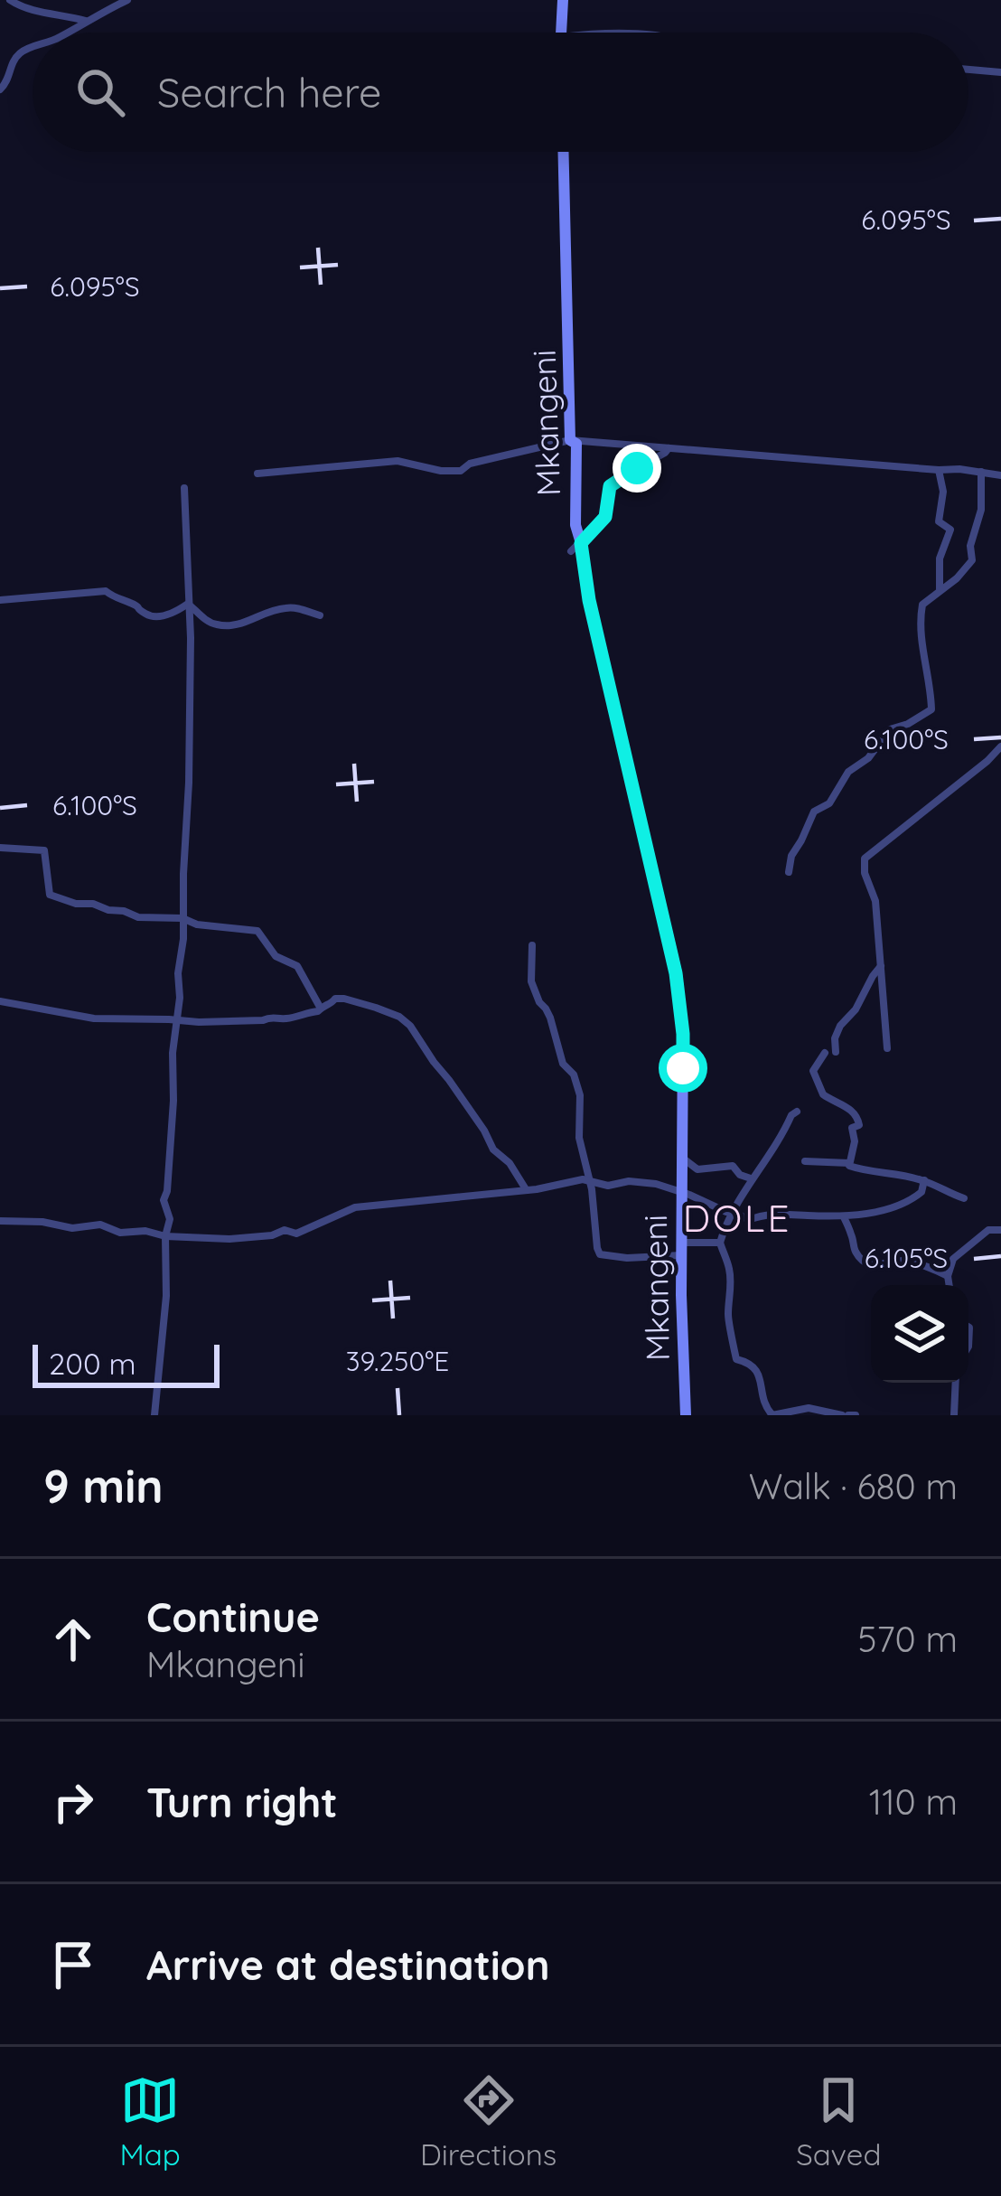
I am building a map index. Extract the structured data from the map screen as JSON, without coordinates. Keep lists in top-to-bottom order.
{
  "streets": {
    "street": ["Mkangeni"]
  },
  "districts": ["DOLE"],
  "scale_bar": "200 m",
  "page": {
    "search": "Search here",
    "scale": "200 m",
    "heading": ["9 min", "Walk · 680 m"],
    "list": [
      ["Continue", "Mkangeni", "570 m"],
      ["Turn right", "110 m"],
      "Arrive at destination"
    ],
    "nav": ["Map", "Directions", "Saved"]
  },
  "coordinates": [
    "6.095°S",
    "6.100°S",
    "6.105°S",
    "39.250°E"
  ]
}
